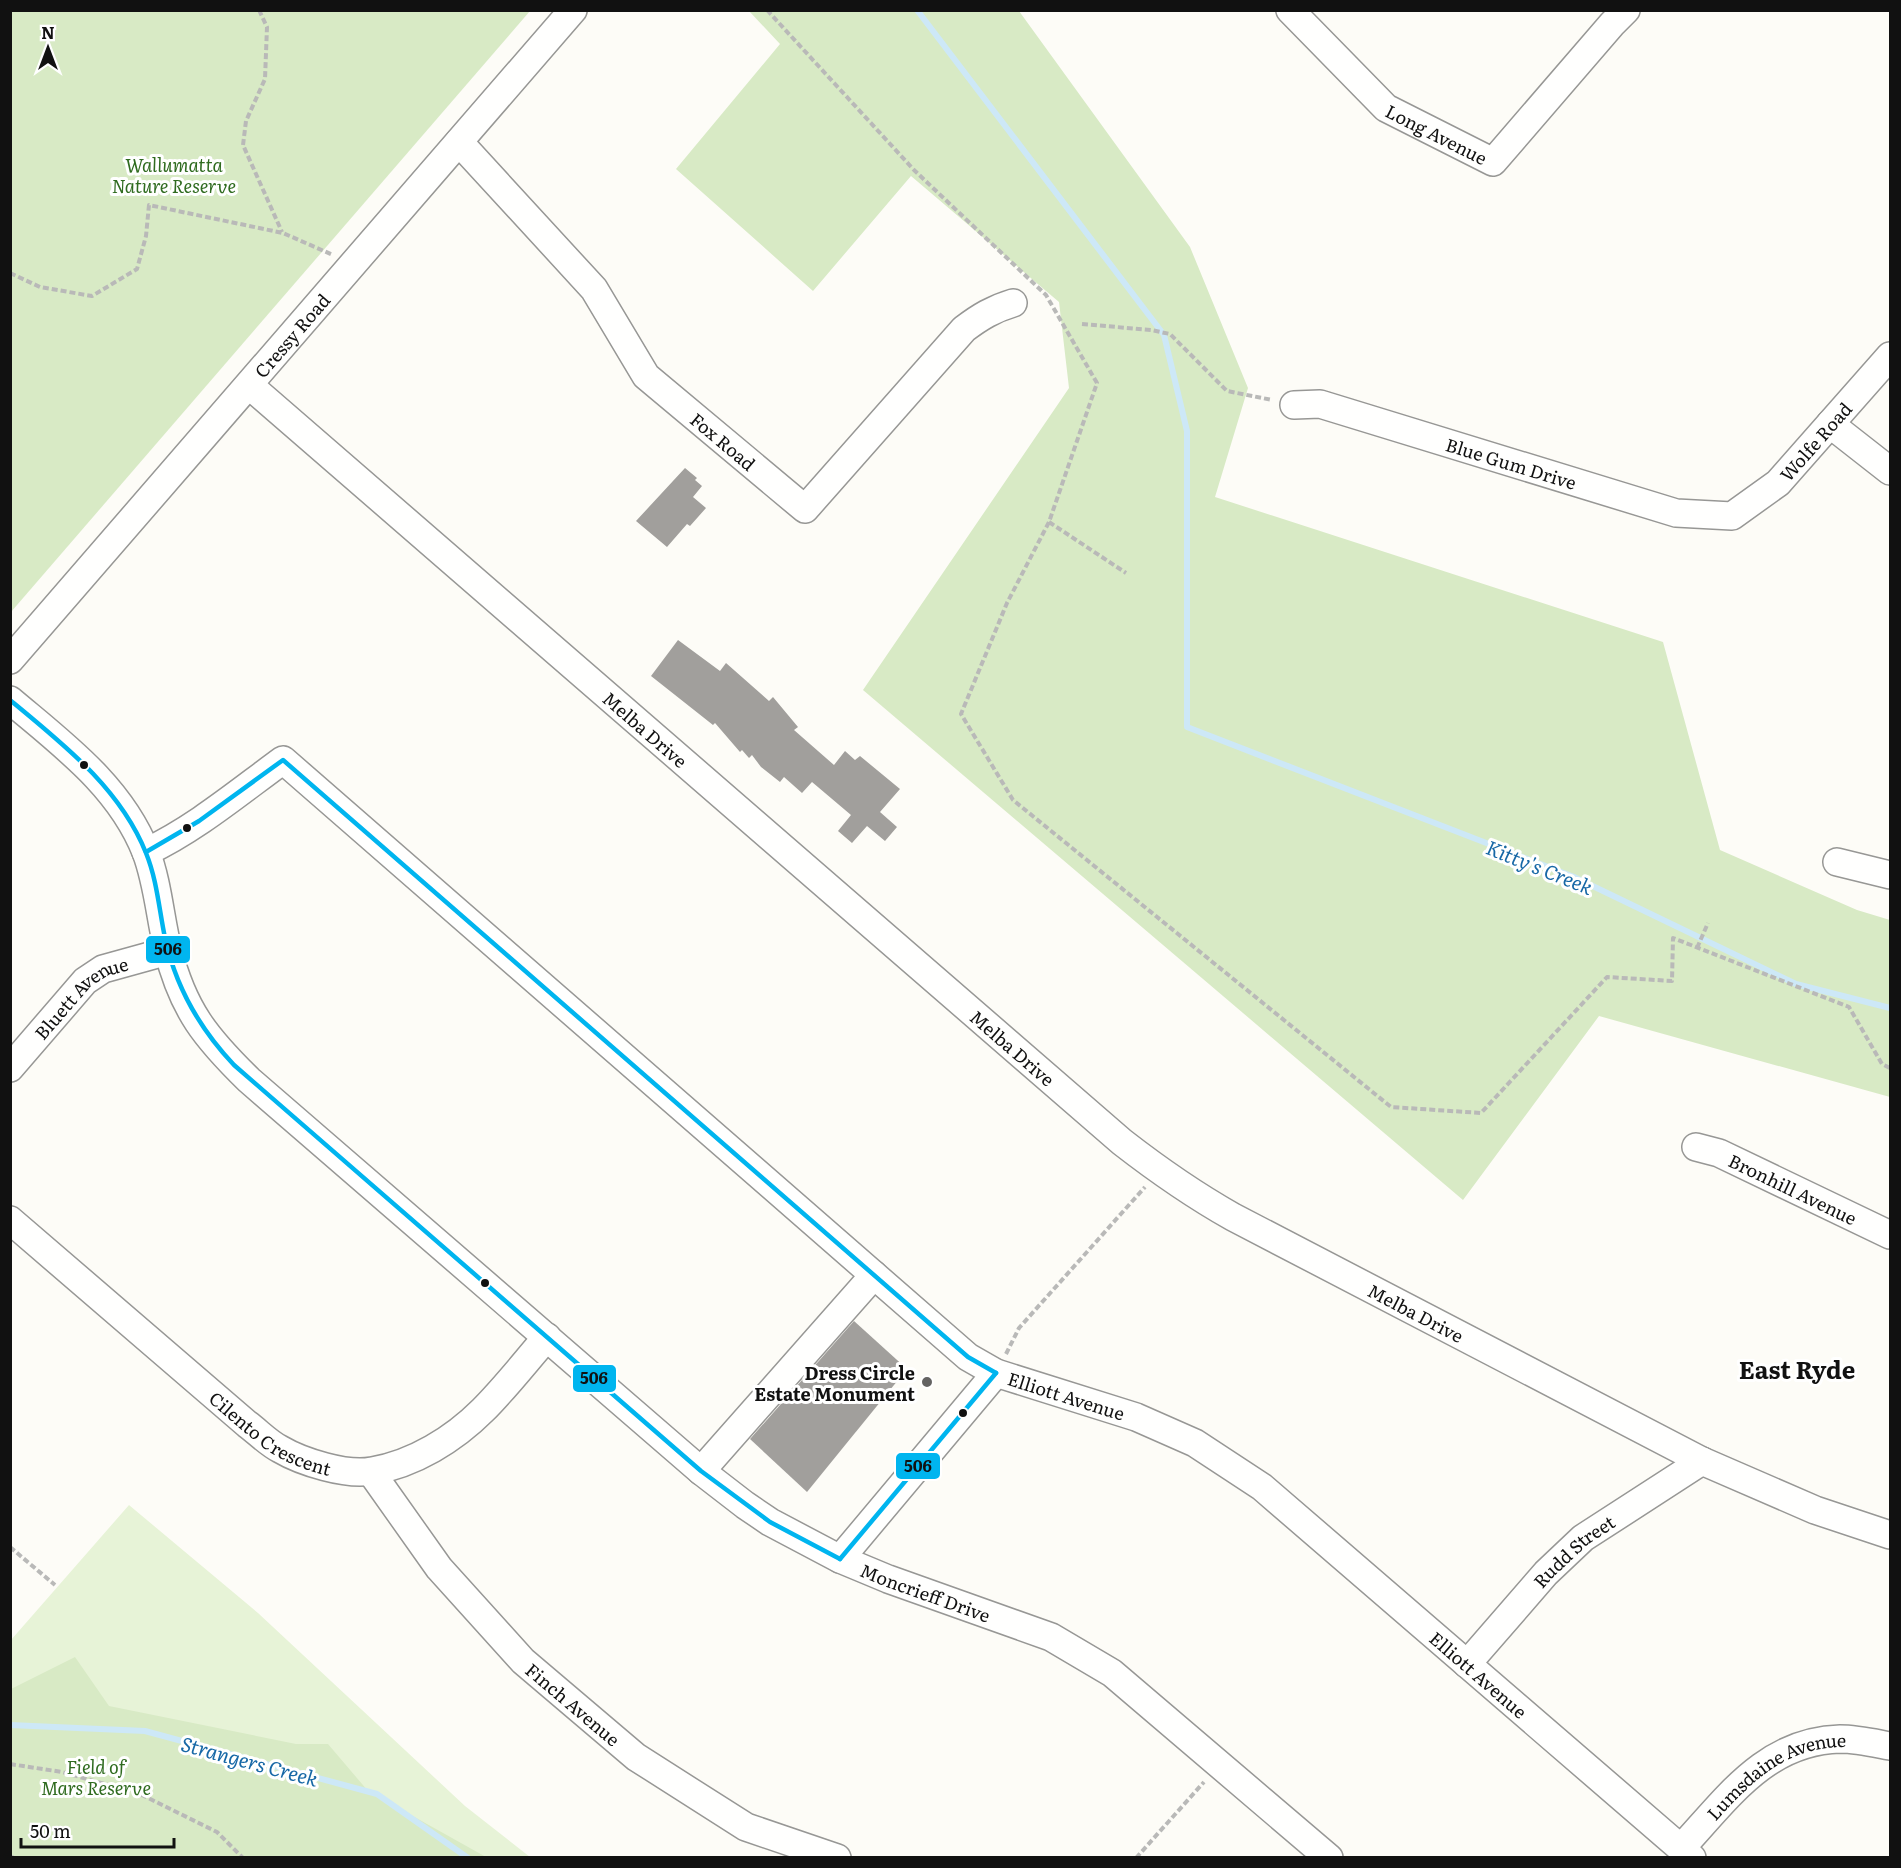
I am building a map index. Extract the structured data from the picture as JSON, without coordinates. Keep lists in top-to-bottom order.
{
  "streets": {
    "street": [
      "Long Avenue",
      "Cressy Road",
      "Fox Road",
      "Wolfe Road",
      "Blue Gum Drive",
      "Melba Drive",
      "Bluett Avenue",
      "Bronhill Avenue",
      "Elliott Avenue",
      "Cilento Crescent",
      "Rudd Street",
      "Moncrieff Drive",
      "Finch Avenue",
      "Lumsdaine Avenue"
    ]
  },
  "crossings": [
    ["Cressy Road", "Fox Road"],
    ["Cressy Road", "Melba Drive"],
    ["Wolfe Road", "Blue Gum Drive"],
    ["Melba Drive", "Rudd Street"],
    ["Bluett Avenue", "Moncrieff Drive"],
    ["Elliott Avenue", "Rudd Street"],
    ["Elliott Avenue", "Moncrieff Drive"],
    ["Elliott Avenue", "Lumsdaine Avenue"],
    ["Cilento Crescent", "Moncrieff Drive"],
    ["Cilento Crescent", "Finch Avenue"]
  ],
  "districts": ["East Ryde"],
  "water": ["Kitty's Creek", "Strangers Creek"],
  "parks": ["Wallumatta Nature Reserve", "Field of Mars Reserve"],
  "places": ["Dress Circle Estate Monument"],
  "lines": ["transit line 506"],
  "scale_bar": "50 m",
  "north": "top"
}
